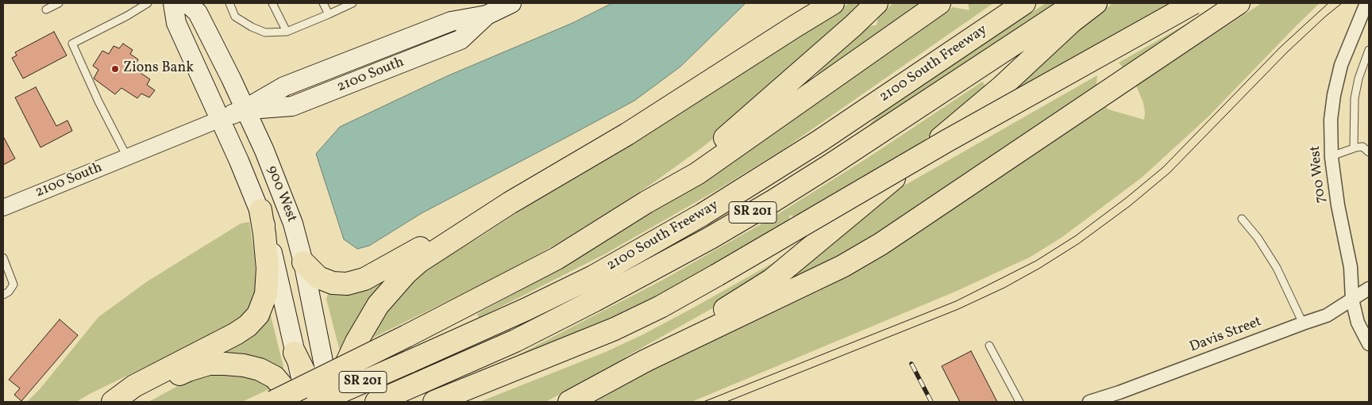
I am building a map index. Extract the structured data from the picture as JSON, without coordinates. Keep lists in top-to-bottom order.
{
  "streets": {
    "highway": ["2100 South Freeway", "SR 201"],
    "main road": ["2100 South", "900 West"],
    "street": ["700 West", "Davis Street"]
  },
  "crossings": [
    ["2100 South", "900 West"],
    ["700 West", "Davis Street"]
  ],
  "places": ["Zions Bank"]
}
